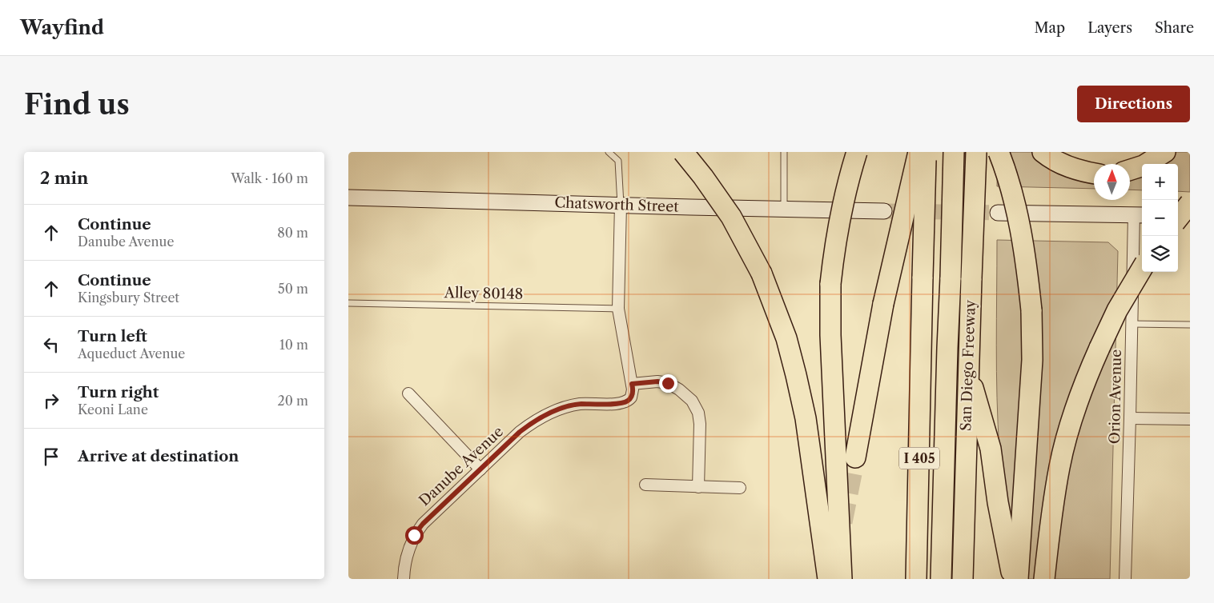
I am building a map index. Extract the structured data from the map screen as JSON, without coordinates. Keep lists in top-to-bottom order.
{
  "streets": {
    "highway": ["San Diego Freeway", "I 405"],
    "main road": ["Chatsworth Street"],
    "street": ["Orion Avenue", "Danube Avenue"],
    "lane": ["Alley 80148"]
  },
  "north": "top",
  "page": {
    "header": "Wayfind",
    "nav": ["Map", "Layers", "Share"],
    "buttons": "Directions",
    "title": "Find us",
    "heading": ["2 min", "Walk · 160 m"],
    "map_buttons": ["+", "−"],
    "list": [
      ["Continue", "Danube Avenue", "80 m"],
      ["Continue", "Kingsbury Street", "50 m"],
      ["Turn left", "Aqueduct Avenue", "10 m"],
      ["Turn right", "Keoni Lane", "20 m"],
      "Arrive at destination"
    ]
  }
}
